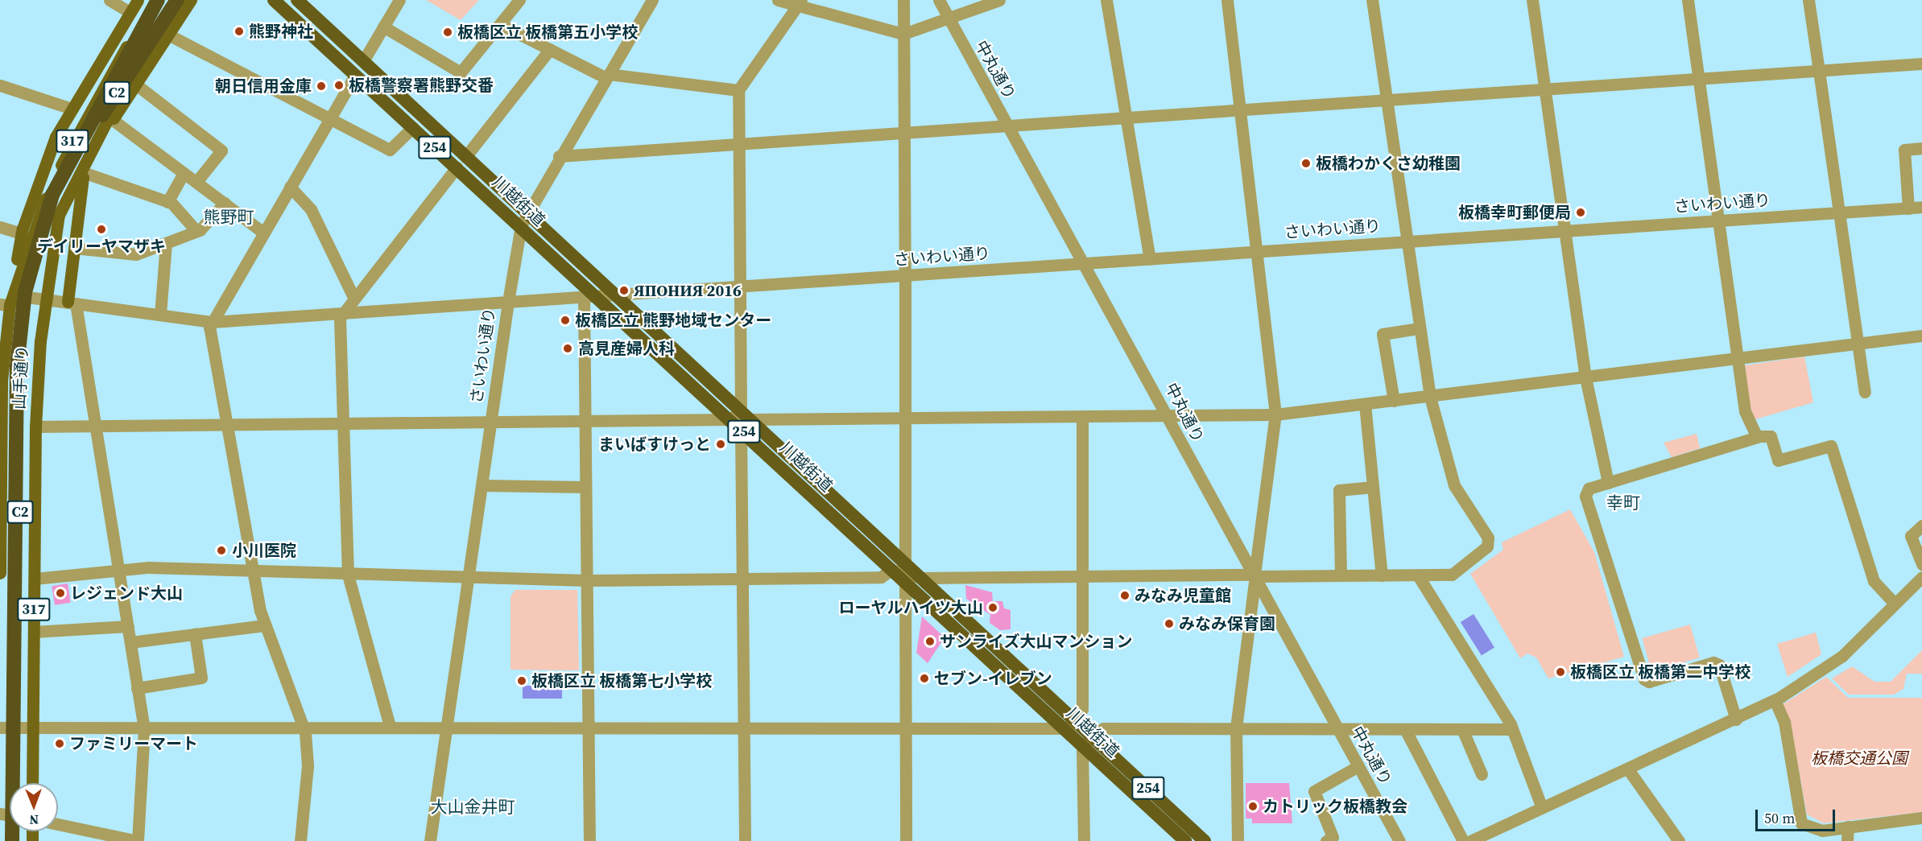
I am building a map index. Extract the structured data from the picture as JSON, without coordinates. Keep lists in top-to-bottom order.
{
  "streets": {
    "highway": ["C2", "254", "川越街道"],
    "main road": ["317", "山手通り"],
    "street": ["中丸通り", "さいわい通り"]
  },
  "crossings": [
    ["中丸通り", "さいわい通り"],
    ["317", "山手通り"],
    ["川越街道", "さいわい通り"]
  ],
  "districts": ["熊野町", "幸町", "大山金井町"],
  "parks": ["板橋交通公園"],
  "places": [
    "熊野神社",
    "板橋区立 板橋第五小学校",
    "板橋警察署熊野交番",
    "朝日信用金庫",
    "板橋わかくさ幼稚園",
    "板橋幸町郵便局",
    "デイリーヤマザキ",
    "ЯПОНИЯ 2016",
    "板橋区立 熊野地域センター",
    "高見産婦人科",
    "まいばすけっと",
    "小川医院",
    "レジェンド大山",
    "みなみ児童館",
    "ローヤルハイツ大山",
    "みなみ保育園",
    "サンライズ大山マンション",
    "板橋区立 板橋第二中学校",
    "セブン-イレブン",
    "板橋区立 板橋第七小学校",
    "ファミリーマート",
    "カトリック板橋教会"
  ],
  "scale_bar": "50 m",
  "north": "bottom"
}
